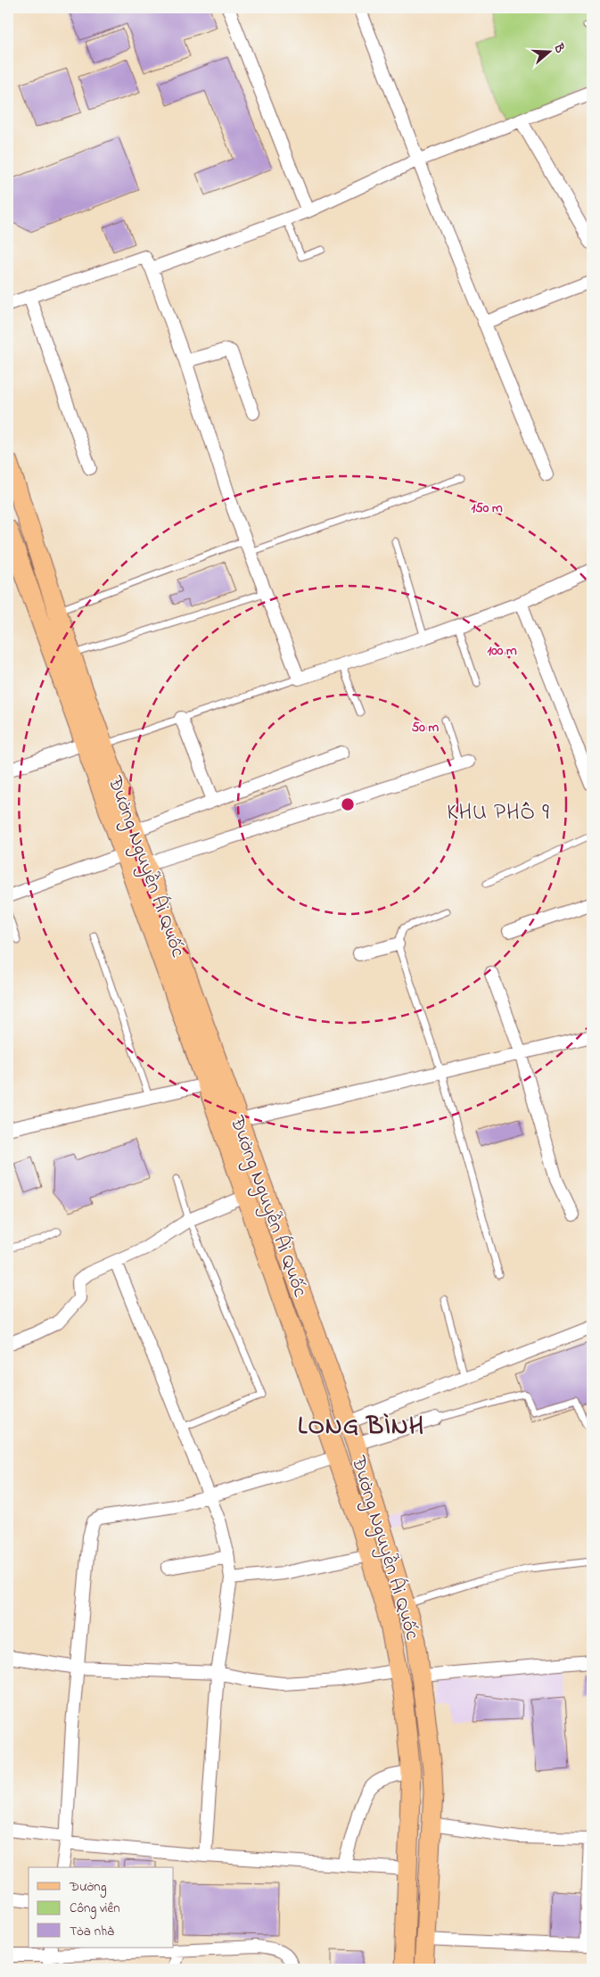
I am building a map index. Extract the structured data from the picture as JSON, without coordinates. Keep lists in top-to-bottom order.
{
  "streets": {
    "main road": ["Đường Nguyễn Ái Quốc"]
  },
  "districts": ["KHU PHỐ 9", "LONG BÌNH"],
  "legend": ["Đường", "Công viên", "Tòa nhà"],
  "north": "right",
  "rings": ["150 m", "100 m", "50 m"]
}
